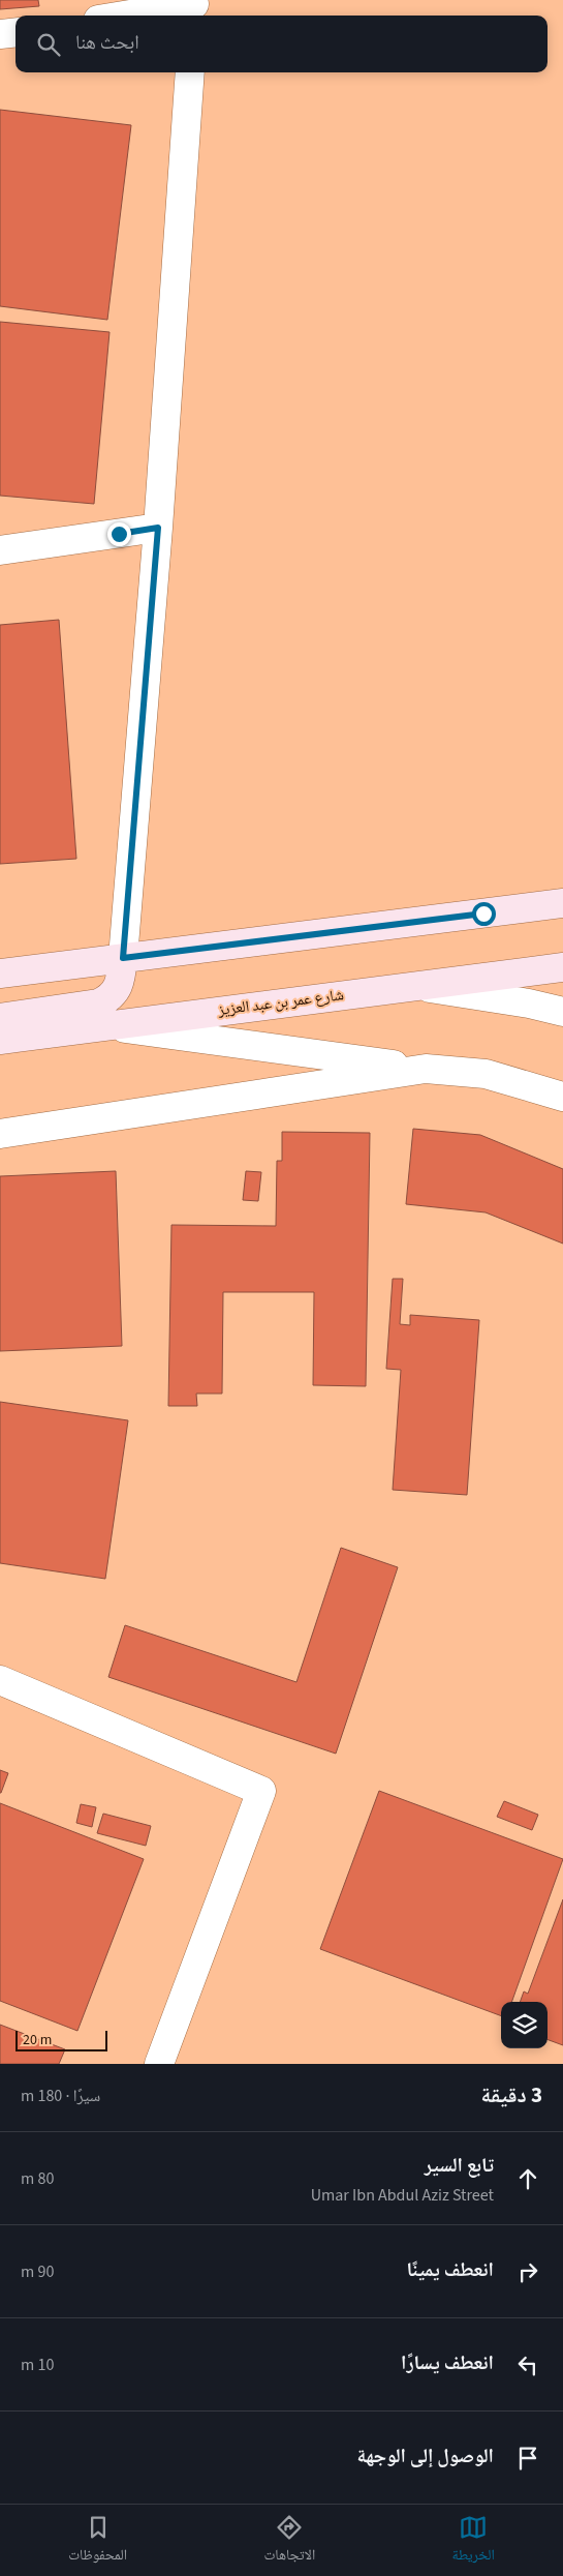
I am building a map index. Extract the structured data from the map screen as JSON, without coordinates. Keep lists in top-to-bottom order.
{
  "streets": {
    "main road": ["شارع عمر بن عبد العزيز"]
  },
  "scale_bar": "20 m",
  "page": {
    "search": "ابحث هنا",
    "scale": "20 m",
    "heading": ["3 دقيقة", "سيرًا · 180 m"],
    "list": [
      ["تابع السير", "Umar Ibn Abdul Aziz Street", "80 m"],
      ["انعطف يمينًا", "90 m"],
      ["انعطف يسارًا", "10 m"],
      "الوصول إلى الوجهة"
    ],
    "nav": ["الخريطة", "الاتجاهات", "المحفوظات"]
  }
}
